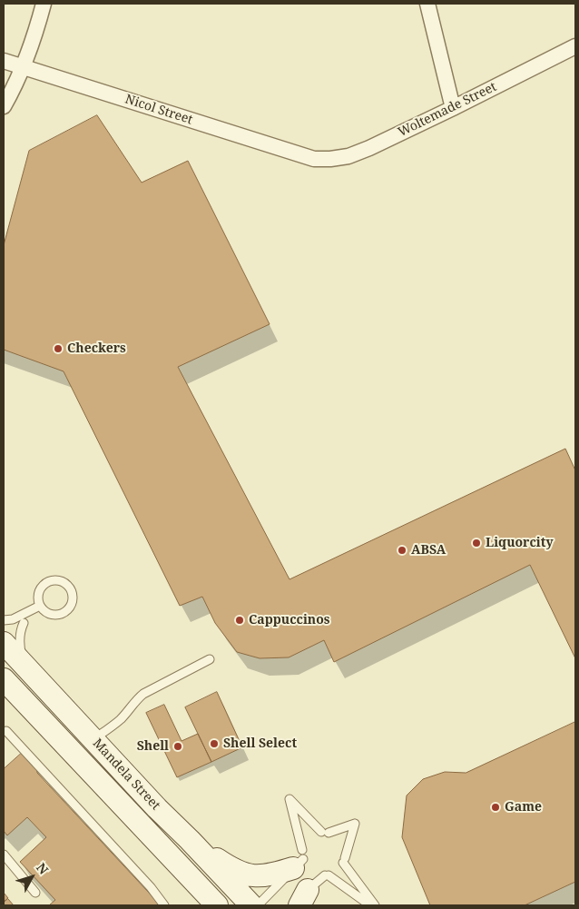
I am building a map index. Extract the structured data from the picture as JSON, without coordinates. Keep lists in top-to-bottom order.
{
  "streets": {
    "main road": ["Mandela Street"],
    "street": ["Nicol Street", "Woltemade Street"]
  },
  "crossings": [
    ["Nicol Street", "Woltemade Street"]
  ],
  "places": [
    "Checkers",
    "Liquorcity",
    "ABSA",
    "Cappuccinos",
    "Shell Select",
    "Shell",
    "Game"
  ],
  "north": "top right"
}
